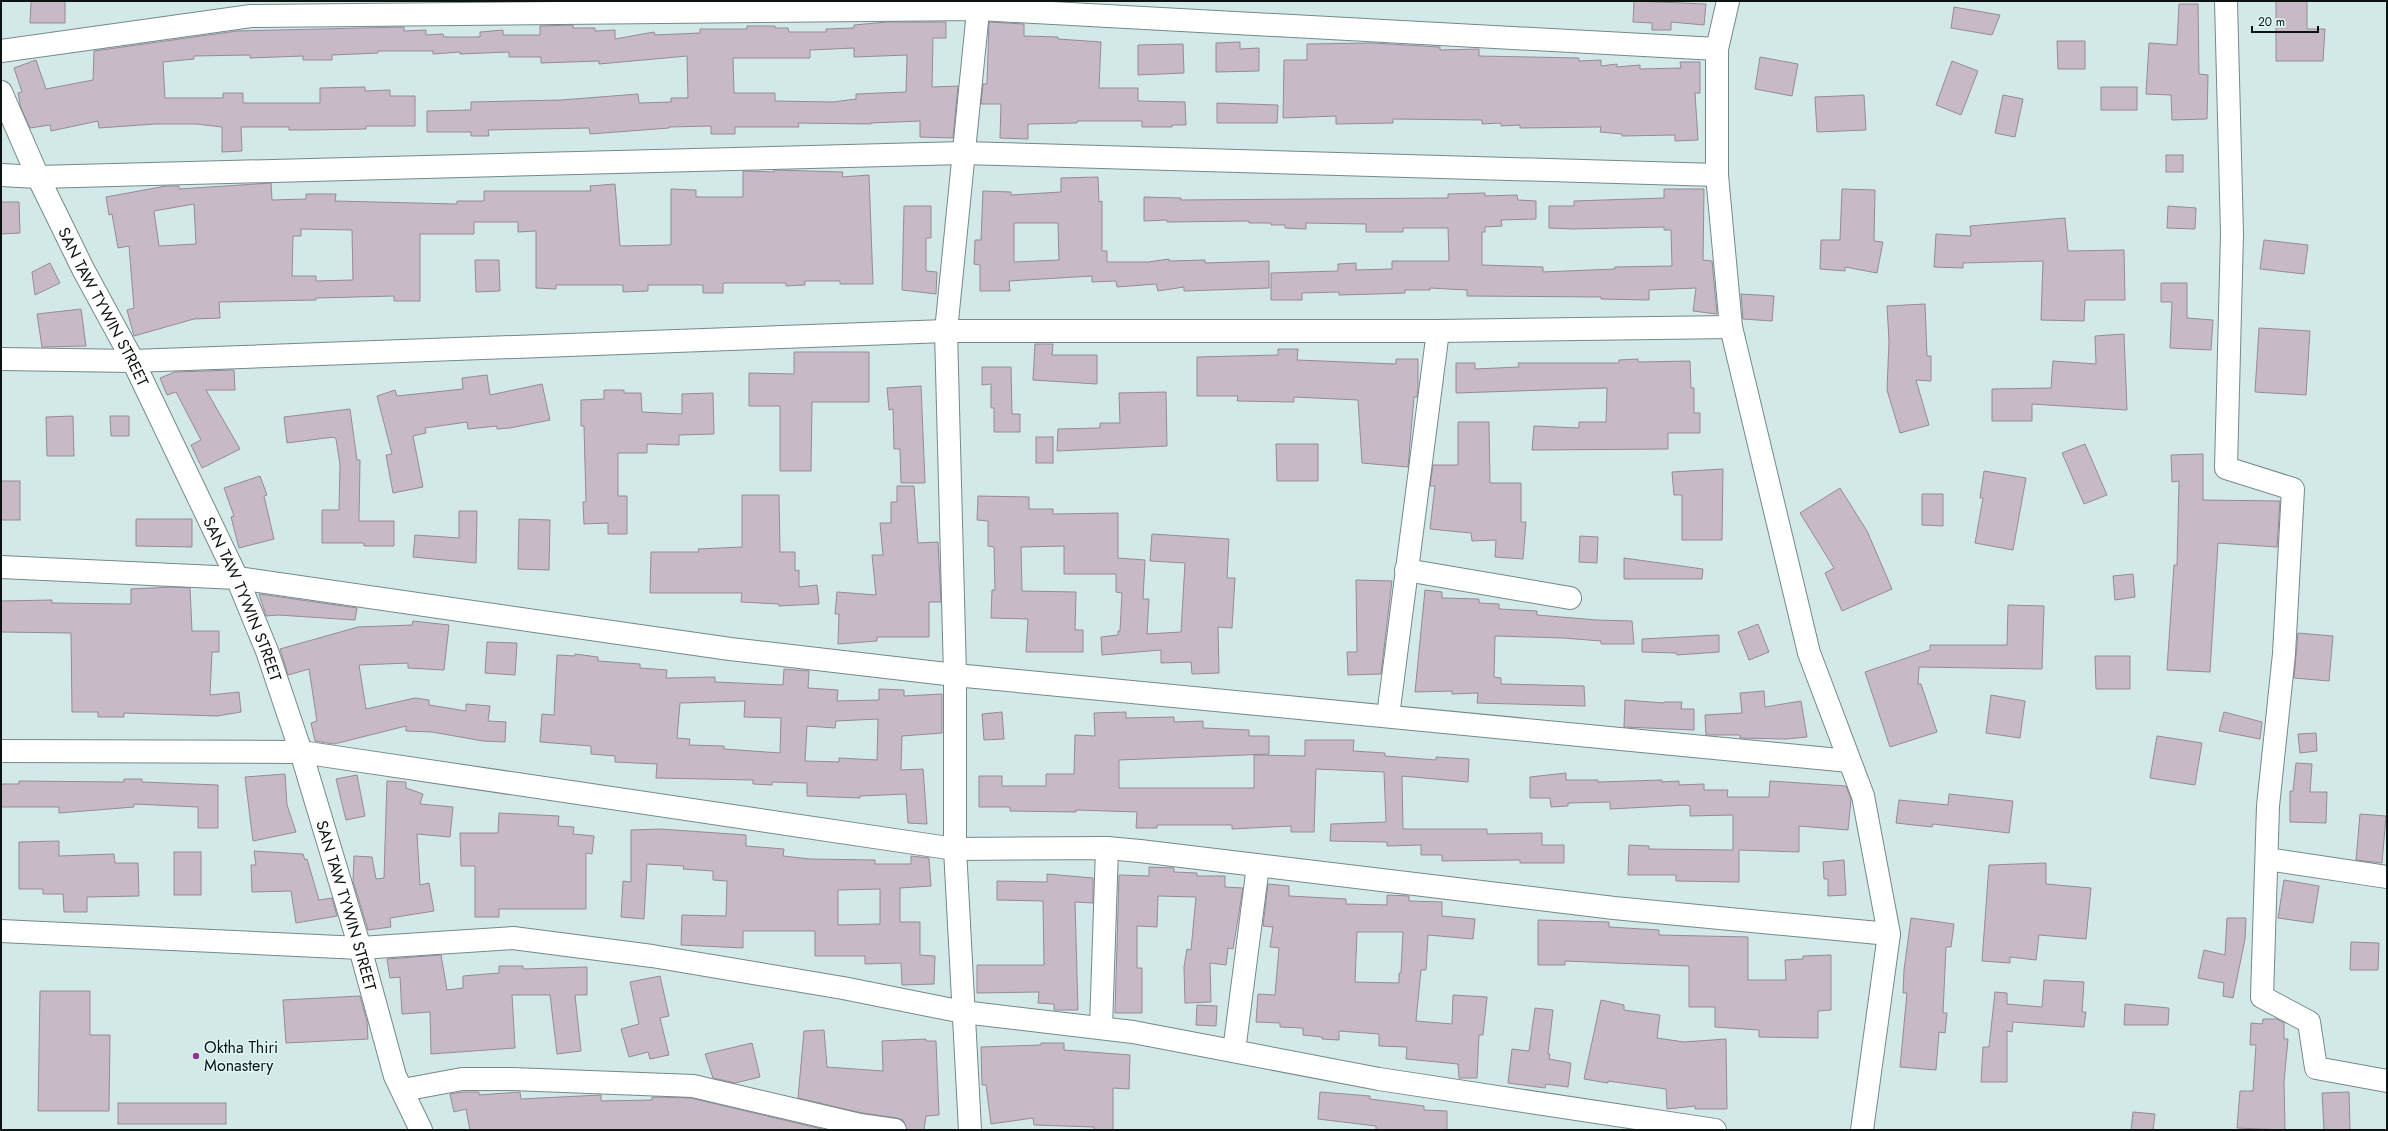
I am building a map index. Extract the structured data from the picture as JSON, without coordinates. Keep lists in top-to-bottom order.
{
  "streets": {
    "street": ["SAN TAW TYWIN STREET"]
  },
  "places": ["Oktha Thiri Monastery"],
  "scale_bar": "20 m"
}
